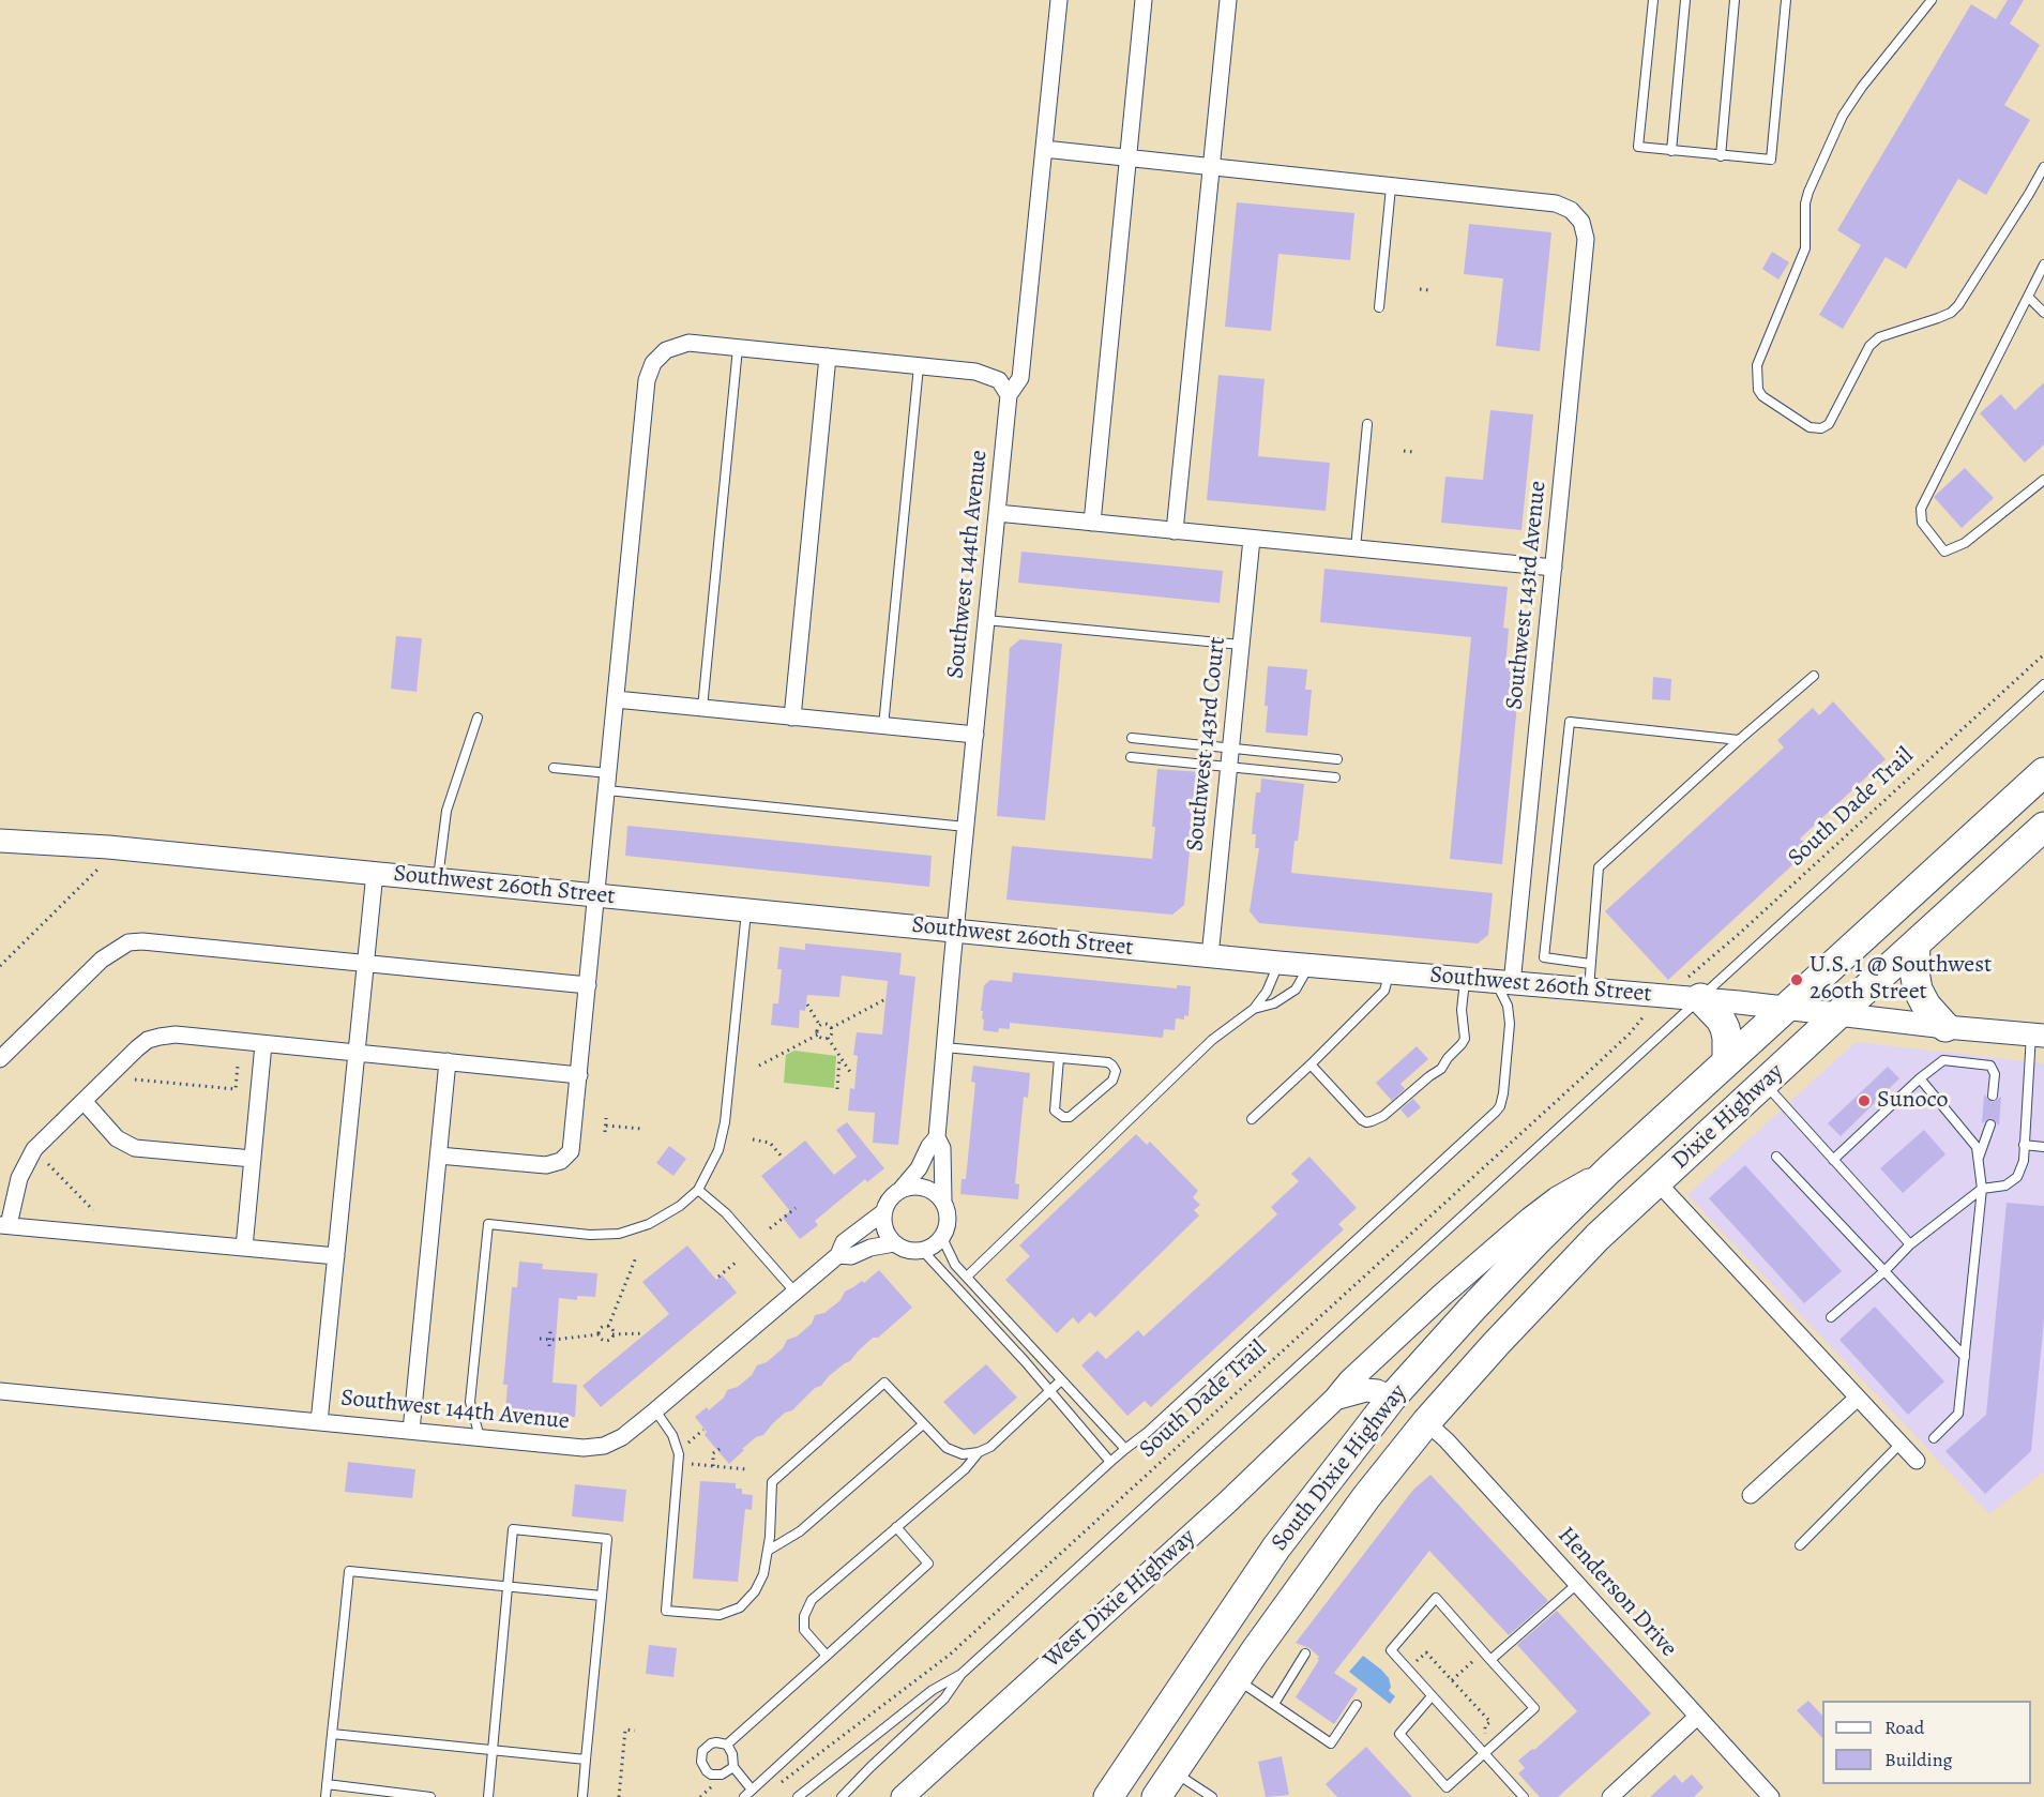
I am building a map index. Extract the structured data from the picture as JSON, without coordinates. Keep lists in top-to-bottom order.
{
  "streets": {
    "highway": ["Dixie Highway", "South Dixie Highway"],
    "street": [
      "Southwest 144th Avenue",
      "Southwest 143rd Avenue",
      "Southwest 143rd Court",
      "Southwest 260th Street",
      "Henderson Drive",
      "West Dixie Highway"
    ],
    "path": ["South Dade Trail"]
  },
  "crossings": [
    ["Southwest 144th Avenue", "Southwest 260th Street"],
    ["Southwest 143rd Avenue", "Southwest 260th Street"],
    ["Southwest 143rd Court", "Southwest 260th Street"],
    ["South Dade Trail", "Southwest 260th Street"],
    ["Southwest 260th Street", "Dixie Highway"],
    ["Dixie Highway", "South Dixie Highway"],
    ["Dixie Highway", "Henderson Drive"],
    ["Dixie Highway", "West Dixie Highway"],
    ["South Dixie Highway", "Henderson Drive"],
    ["South Dixie Highway", "West Dixie Highway"]
  ],
  "places": ["U.S. 1 @ Southwest 260th Street", "Sunoco"],
  "legend": ["Road", "Building"]
}
